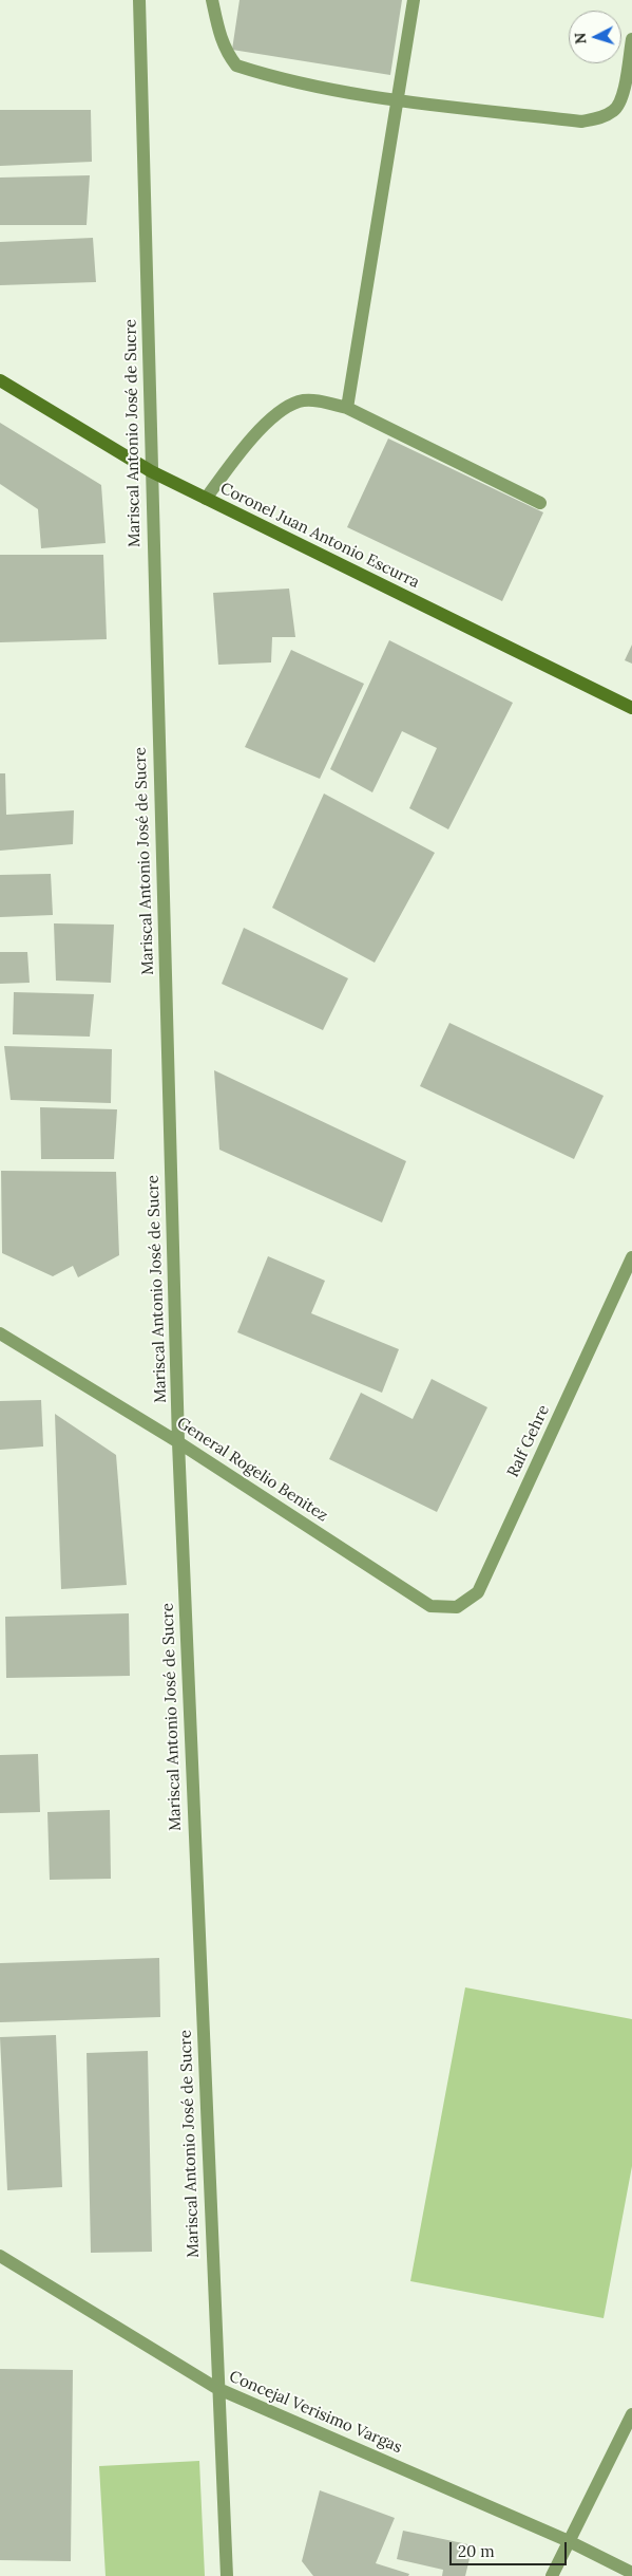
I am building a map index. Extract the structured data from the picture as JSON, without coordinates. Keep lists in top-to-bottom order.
{
  "streets": {
    "street": [
      "Mariscal Antonio José de Sucre",
      "Coronel Juan Antonio Escurra",
      "Ralf Gehre",
      "General Rogelio Benitez",
      "Concejal Verisimo Vargas"
    ]
  },
  "crossings": [
    ["Mariscal Antonio José de Sucre", "Coronel Juan Antonio Escurra"],
    ["Mariscal Antonio José de Sucre", "General Rogelio Benitez"],
    ["Mariscal Antonio José de Sucre", "Concejal Verisimo Vargas"],
    ["Ralf Gehre", "General Rogelio Benitez"]
  ],
  "scale_bar": "20 m",
  "north": "left"
}
